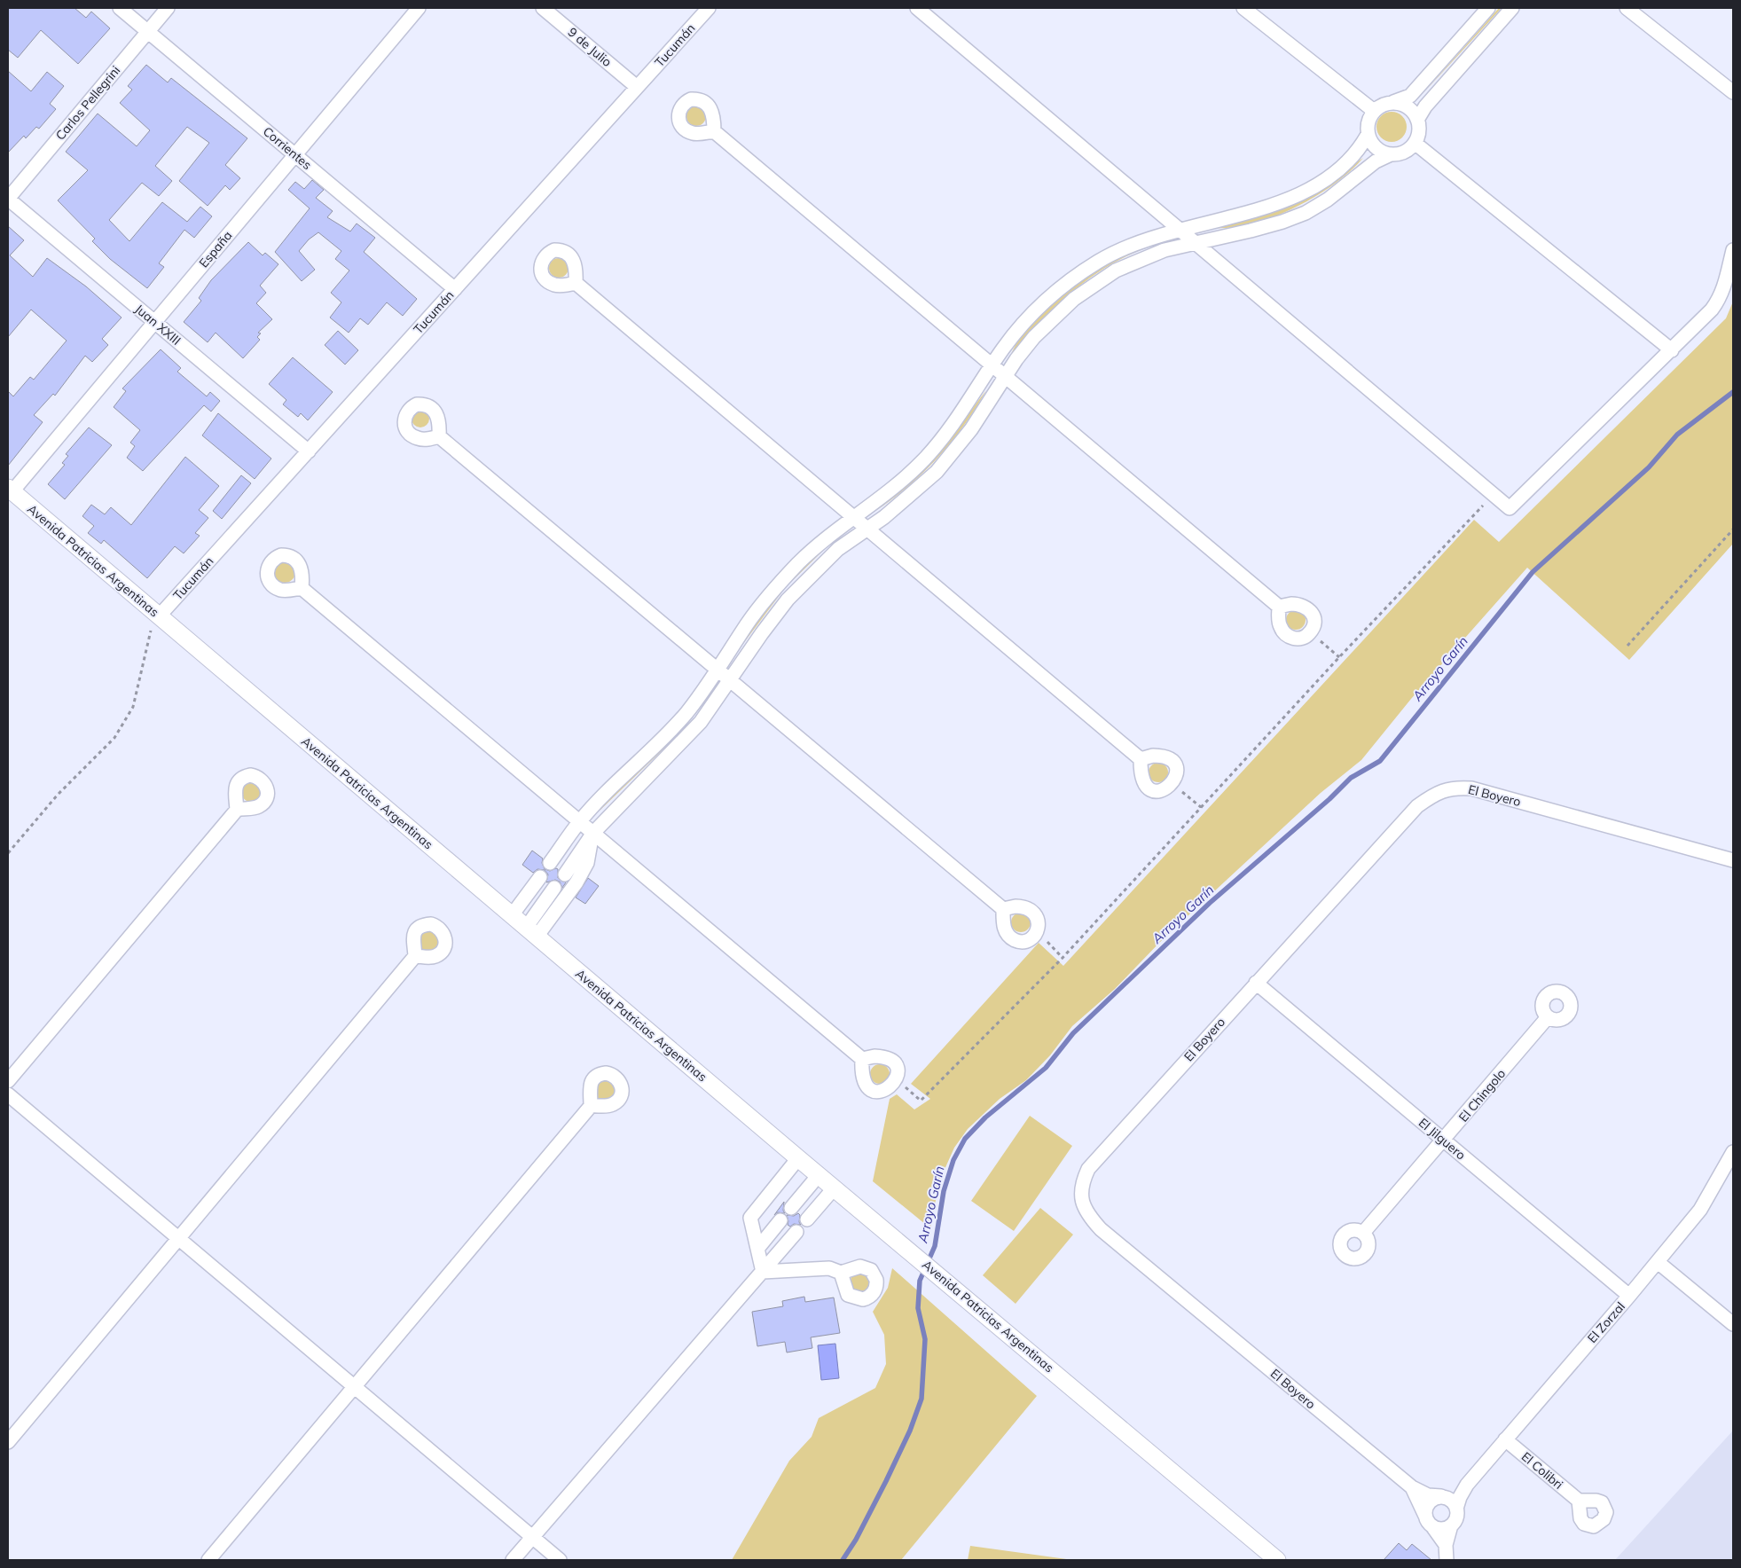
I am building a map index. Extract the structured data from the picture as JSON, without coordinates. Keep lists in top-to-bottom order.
{
  "streets": {
    "street": [
      "Tucumán",
      "9 de Julio",
      "Carlos Pellegrini",
      "Corrientes",
      "España",
      "Juan XXIII",
      "Avenida Patricias Argentinas",
      "El Boyero",
      "El Chingolo",
      "El Jilguero",
      "El Zorzal",
      "El Colibri"
    ]
  },
  "crossings": [
    ["Tucumán", "9 de Julio"],
    ["Tucumán", "Corrientes"],
    ["Tucumán", "Juan XXIII"],
    ["Tucumán", "Avenida Patricias Argentinas"],
    ["Carlos Pellegrini", "Corrientes"],
    ["Carlos Pellegrini", "Juan XXIII"],
    ["Corrientes", "España"],
    ["España", "Juan XXIII"],
    ["España", "Avenida Patricias Argentinas"],
    ["El Boyero", "El Jilguero"],
    ["El Chingolo", "El Jilguero"],
    ["El Jilguero", "El Zorzal"],
    ["El Zorzal", "El Colibri"]
  ],
  "water": ["Arroyo Garín"]
}
